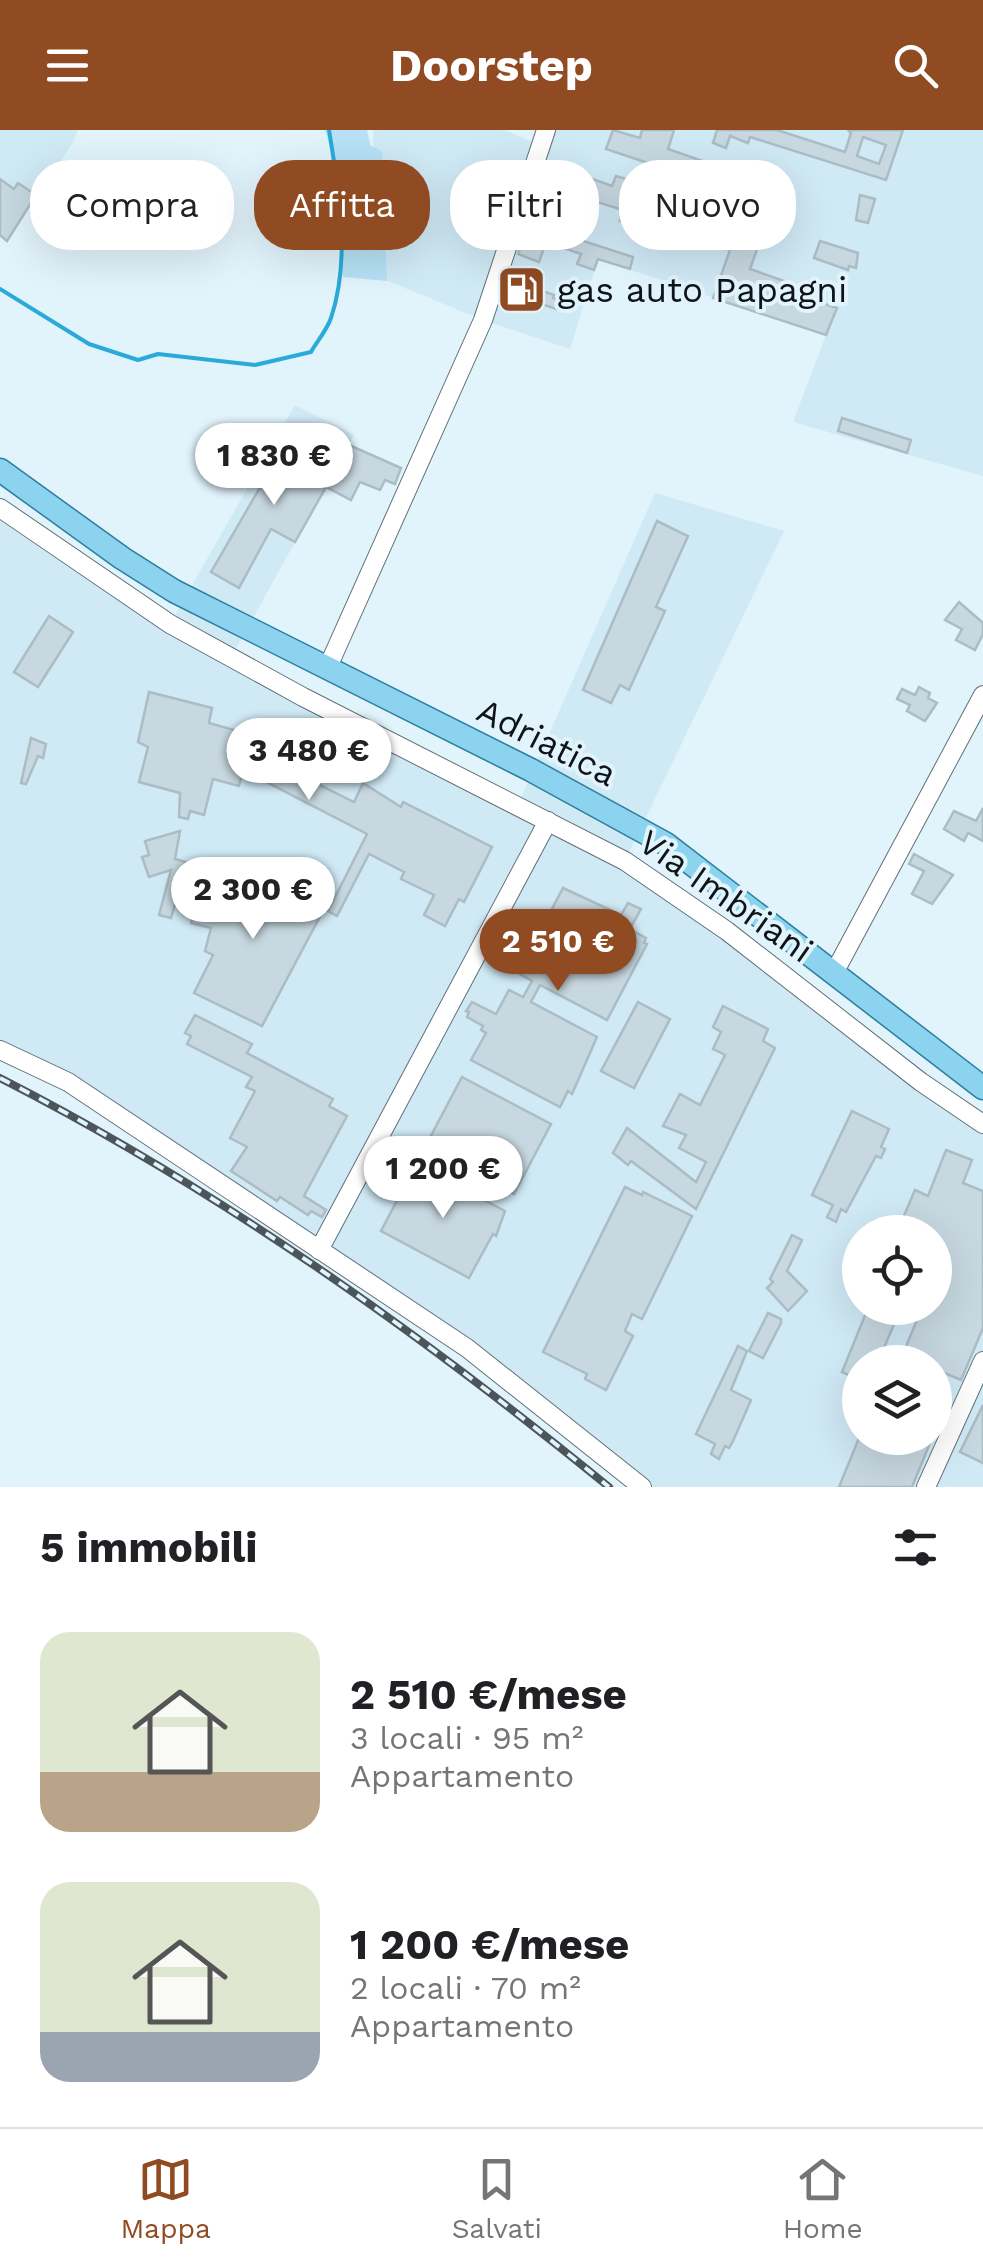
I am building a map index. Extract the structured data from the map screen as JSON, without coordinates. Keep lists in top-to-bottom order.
{
  "streets": {
    "main road": ["Adriatica"],
    "street": ["Via Imbriani"]
  },
  "places": {
    "fuel station": ["gas auto Papagni"]
  },
  "page": {
    "header": "Doorstep",
    "chip": [
      "Compra",
      "Affitta",
      "Filtri",
      "Nuovo"
    ],
    "price": [
      "1 830 €",
      "3 480 €",
      "2 300 €",
      "2 510 €",
      "1 200 €"
    ],
    "heading": "5 immobili",
    "list": [
      {
        "name": "2 510 €/mese",
        "note": "3 locali · 95 m² · Appartamento"
      },
      {
        "name": "1 200 €/mese",
        "note": "2 locali · 70 m² · Appartamento"
      }
    ],
    "tabs": ["Mappa", "Salvati", "Home"]
  }
}
